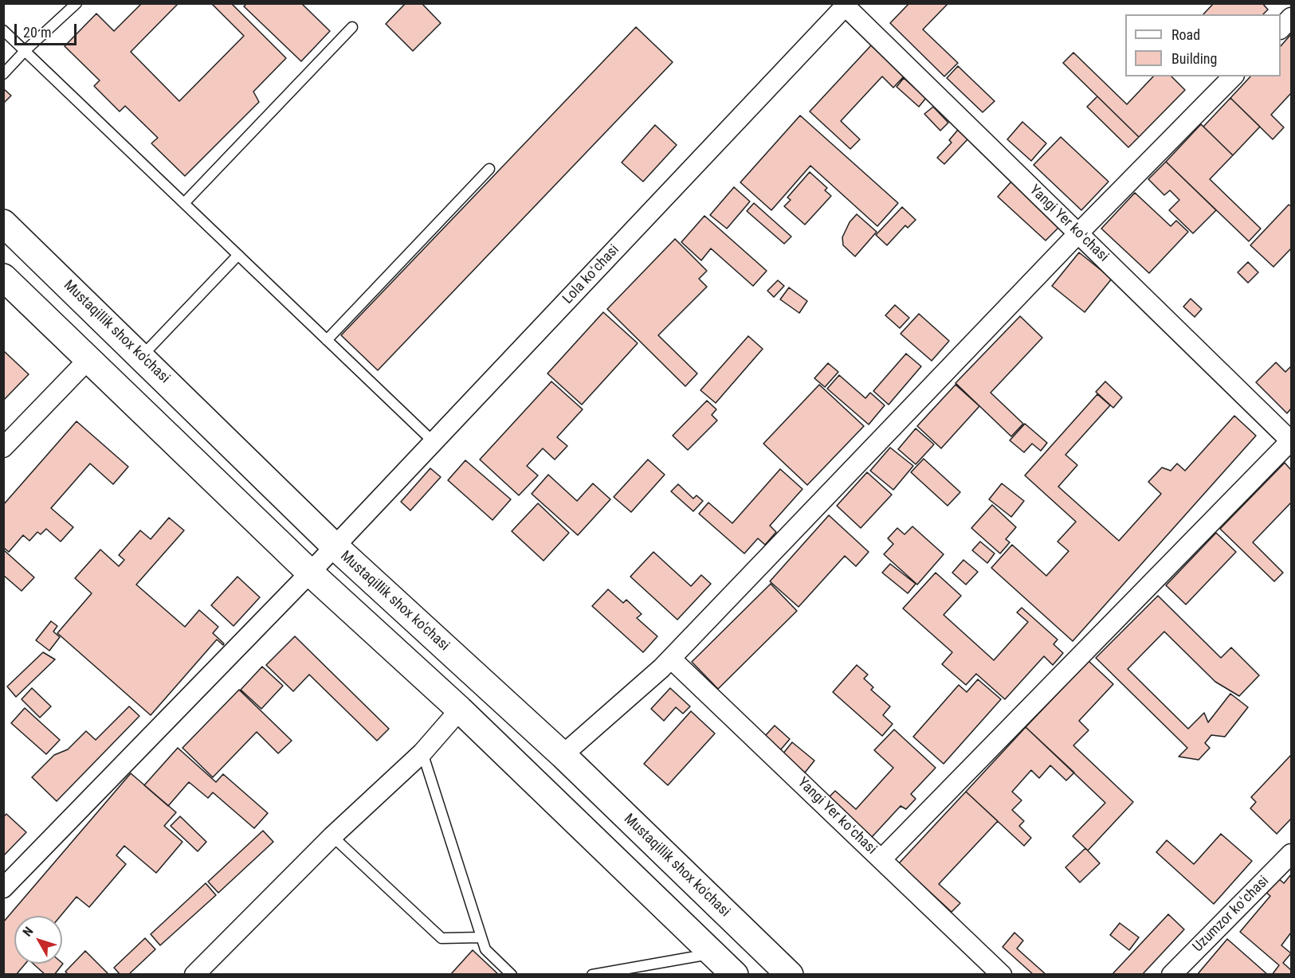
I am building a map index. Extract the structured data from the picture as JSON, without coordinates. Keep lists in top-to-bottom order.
{
  "streets": {
    "main road": ["Mustaqillik shox ko'chasi"],
    "street": ["Yangi Yer koʻchasi", "Lola koʻchasi", "Uzumzor koʻchasi"]
  },
  "crossings": [
    ["Yangi Yer koʻchasi", "Lola koʻchasi"],
    ["Lola koʻchasi", "Mustaqillik shox ko'chasi"]
  ],
  "legend": ["Road", "Building"],
  "scale_bar": "20 m",
  "north": "top left"
}
